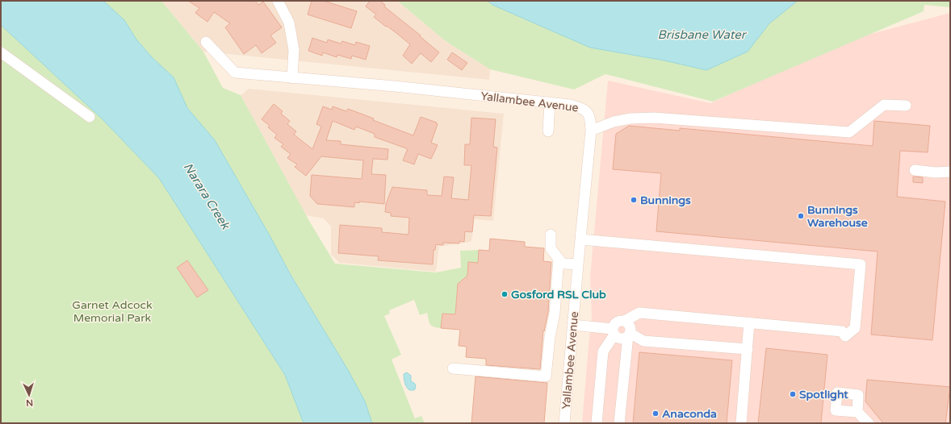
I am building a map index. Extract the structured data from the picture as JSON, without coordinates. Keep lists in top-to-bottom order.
{
  "streets": {
    "street": ["Yallambee Avenue"]
  },
  "water": ["Brisbane Water", "Narara Creek"],
  "parks": ["Garnet Adcock Memorial Park"],
  "places": [
    "Bunnings",
    "Bunnings Warehouse",
    "Gosford RSL Club",
    "Spotlight",
    "Anaconda"
  ],
  "north": "bottom"
}
